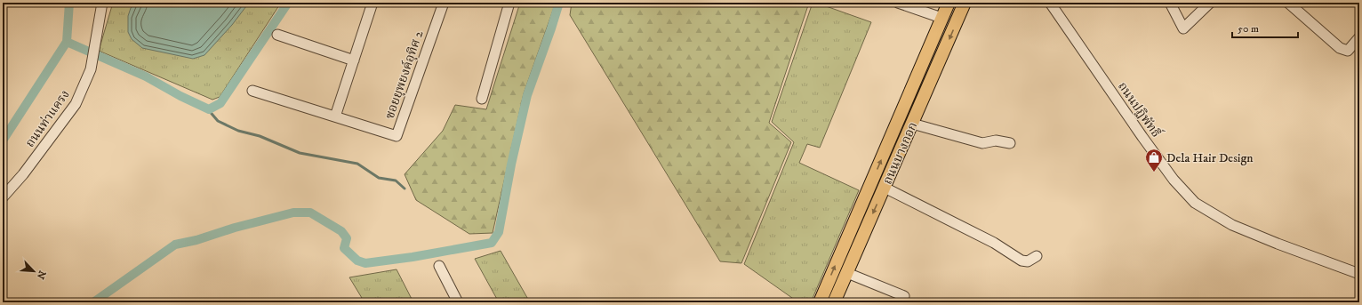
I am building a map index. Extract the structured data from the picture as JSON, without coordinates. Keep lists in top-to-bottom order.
{
  "streets": {
    "main road": ["ถนนบางกอก"],
    "street": ["ซอยยุพยงค์อุทิศ 2", "ถนนปฏิพัทธิ์", "ถนนท่าแครง"]
  },
  "places": {
    "shop": ["Dela Hair Design"]
  },
  "scale_bar": "50 m",
  "north": "bottom right"
}
